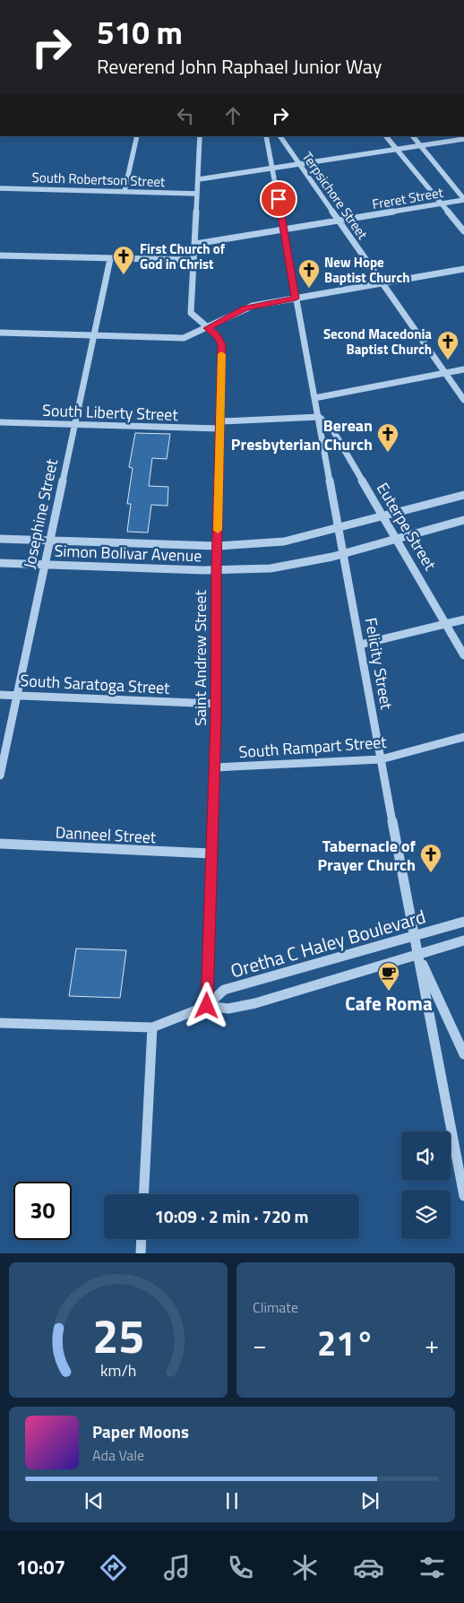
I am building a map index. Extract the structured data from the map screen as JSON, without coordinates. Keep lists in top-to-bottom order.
{
  "streets": {
    "street": [
      "South Robertson Street",
      "Terpsichore Street",
      "Freret Street",
      "South Liberty Street",
      "Josephine Street",
      "Euterpe Street",
      "Simon Bolivar Avenue",
      "Saint Andrew Street",
      "Felicity Street",
      "South Saratoga Street",
      "South Rampart Street",
      "Danneel Street",
      "Oretha C Haley Boulevard"
    ]
  },
  "crossings": [
    ["South Robertson Street", "Saint Andrew Street"],
    ["Terpsichore Street", "Freret Street"],
    ["Freret Street", "Saint Andrew Street"],
    ["Freret Street", "Felicity Street"],
    ["South Liberty Street", "Josephine Street"],
    ["South Liberty Street", "Euterpe Street"],
    ["South Liberty Street", "Saint Andrew Street"],
    ["South Liberty Street", "Felicity Street"],
    ["Josephine Street", "Simon Bolivar Avenue"],
    ["Josephine Street", "South Saratoga Street"],
    ["Euterpe Street", "Simon Bolivar Avenue"],
    ["Euterpe Street", "Felicity Street"],
    ["Simon Bolivar Avenue", "Saint Andrew Street"],
    ["Simon Bolivar Avenue", "Felicity Street"],
    ["Saint Andrew Street", "South Saratoga Street"],
    ["Saint Andrew Street", "South Rampart Street"],
    ["Saint Andrew Street", "Danneel Street"],
    ["Saint Andrew Street", "Oretha C Haley Boulevard"],
    ["Felicity Street", "South Rampart Street"],
    ["Felicity Street", "Oretha C Haley Boulevard"]
  ],
  "places": {
    "church": [
      "First Church of God in Christ",
      "New Hope Baptist Church",
      "Second Macedonia Baptist Church",
      "Berean Presbyterian Church",
      "Tabernacle of Prayer Church"
    ],
    "cafe": ["Cafe Roma"]
  },
  "page": {
    "turn": ["510 m", "Reverend John Raphael Junior Way"],
    "limit": "30",
    "trip": "10:09 · 2 min · 720 m",
    "tile": "Climate",
    "heat": ["−", "21°", "+"],
    "song": ["Paper Moons", "Ada Vale"],
    "tabs": "10:07",
    "gauge": ["25", "km/h"]
  }
}
